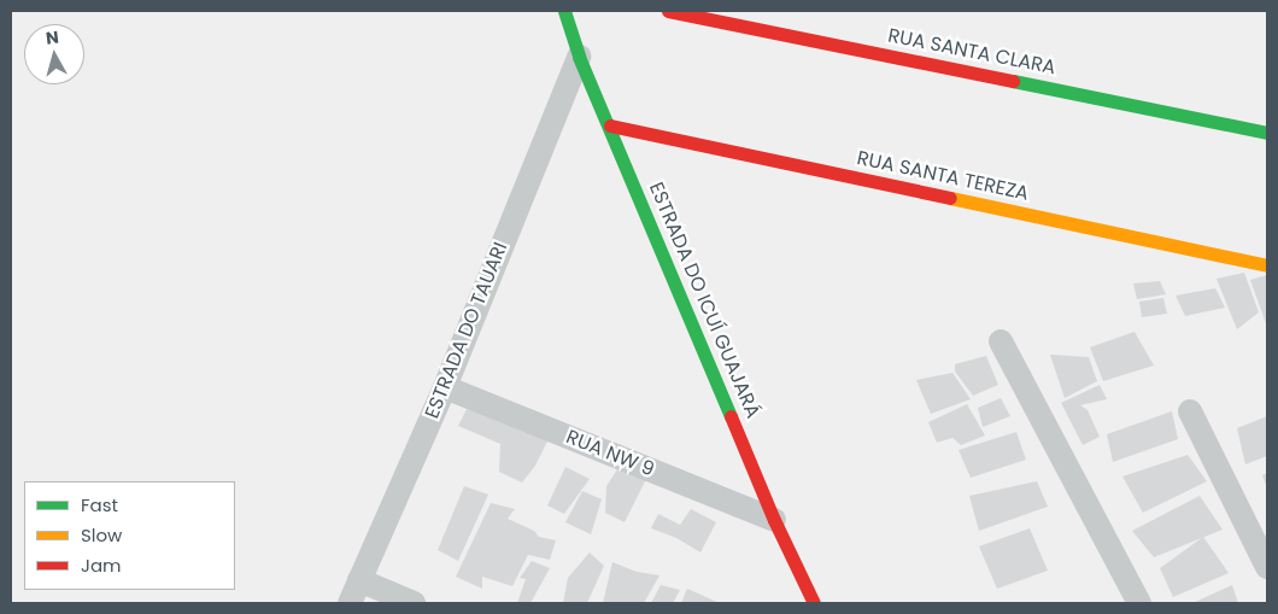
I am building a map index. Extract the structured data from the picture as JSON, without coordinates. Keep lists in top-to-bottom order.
{
  "streets": {
    "street": [
      "RUA SANTA CLARA",
      "RUA SANTA TEREZA",
      "ESTRADA DO ICUÍ GUAJARÁ",
      "ESTRADA DO TAUARI",
      "RUA NW 9"
    ]
  },
  "crossings": [
    ["RUA SANTA TEREZA", "ESTRADA DO ICUÍ GUAJARÁ"],
    ["ESTRADA DO ICUÍ GUAJARÁ", "ESTRADA DO TAUARI"],
    ["ESTRADA DO ICUÍ GUAJARÁ", "RUA NW 9"],
    ["ESTRADA DO TAUARI", "RUA NW 9"]
  ],
  "legend": ["Fast", "Slow", "Jam"],
  "north": "top"
}
